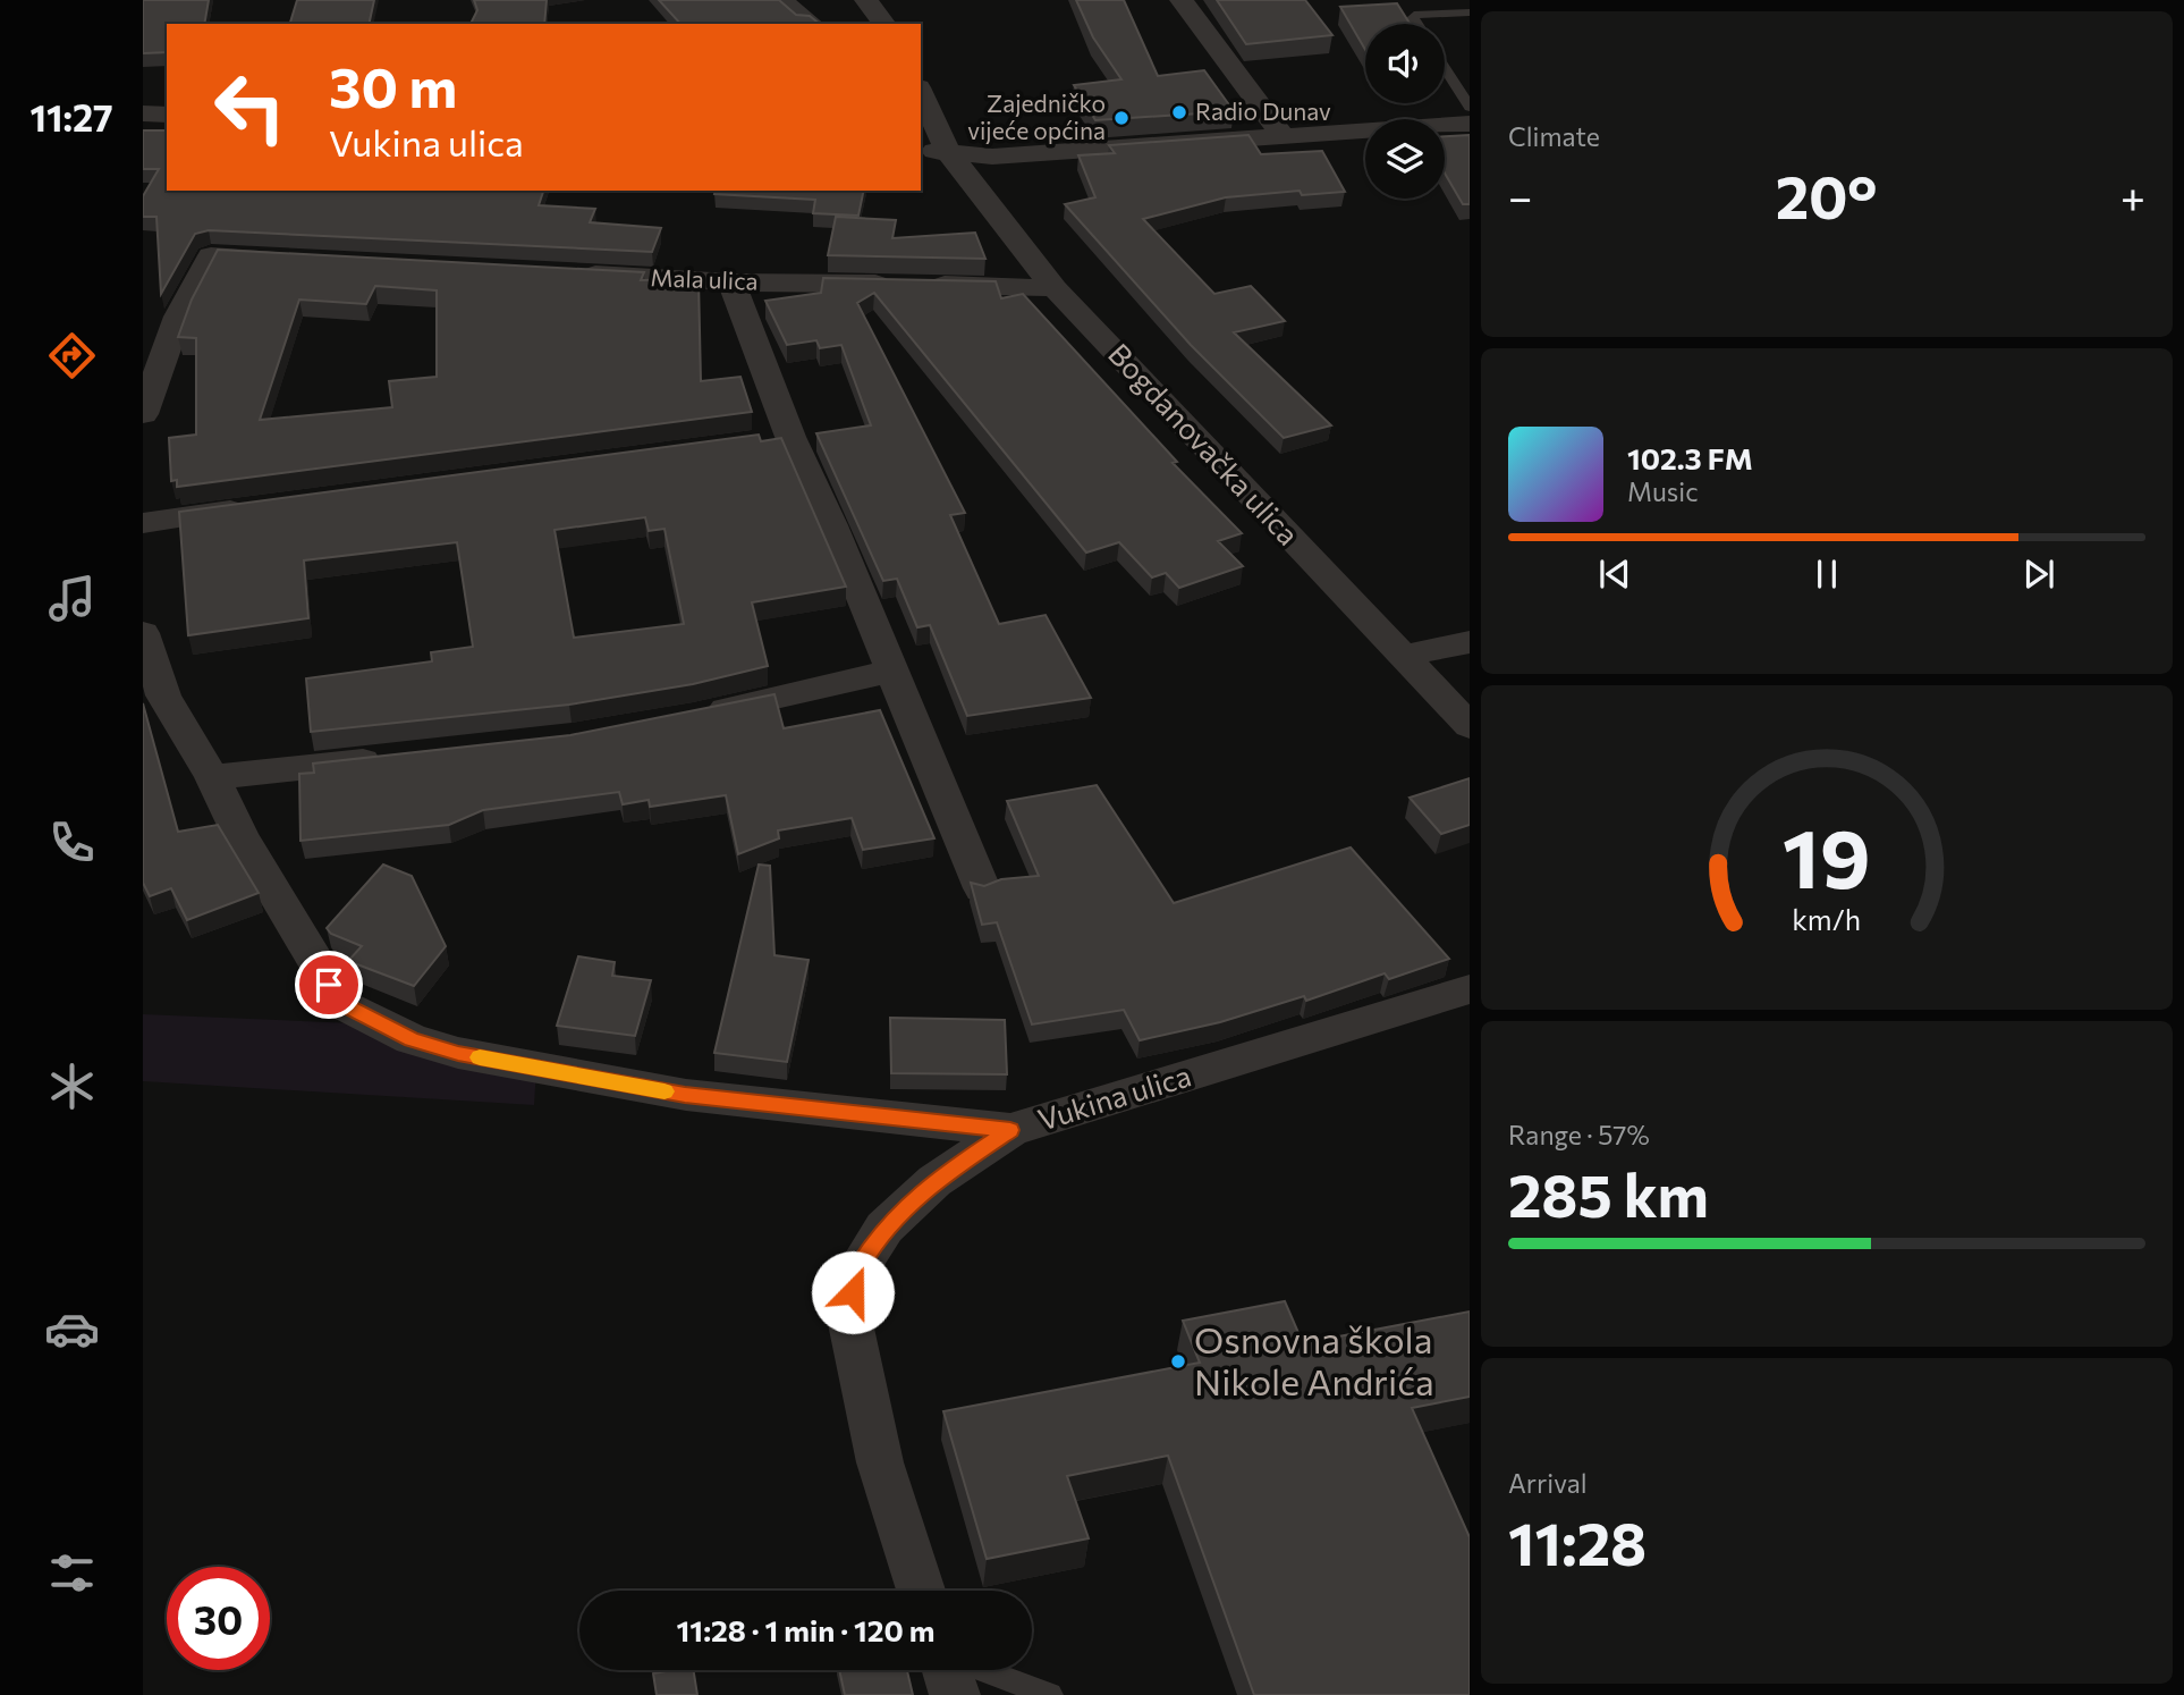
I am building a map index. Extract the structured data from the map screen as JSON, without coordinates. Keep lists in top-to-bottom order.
{
  "streets": {
    "street": ["Mala ulica", "Bogdanovačka ulica", "Vukina ulica"]
  },
  "crossings": [
    ["Mala ulica", "Bogdanovačka ulica"]
  ],
  "places": ["Radio Dunav", "Zajedničko vijeće općina", "Osnovna škola Nikole Andrića"],
  "page": {
    "tabs": "11:27",
    "tile": [
      "Climate",
      ["Range · 57%", "285 km"],
      ["Arrival", "11:28"]
    ],
    "turn": ["30 m", "Vukina ulica"],
    "heat": ["−", "20°", "+"],
    "song": ["102.3 FM", "Music"],
    "limit": "30",
    "trip": "11:28 · 1 min · 120 m",
    "gauge": ["19", "km/h"]
  }
}
